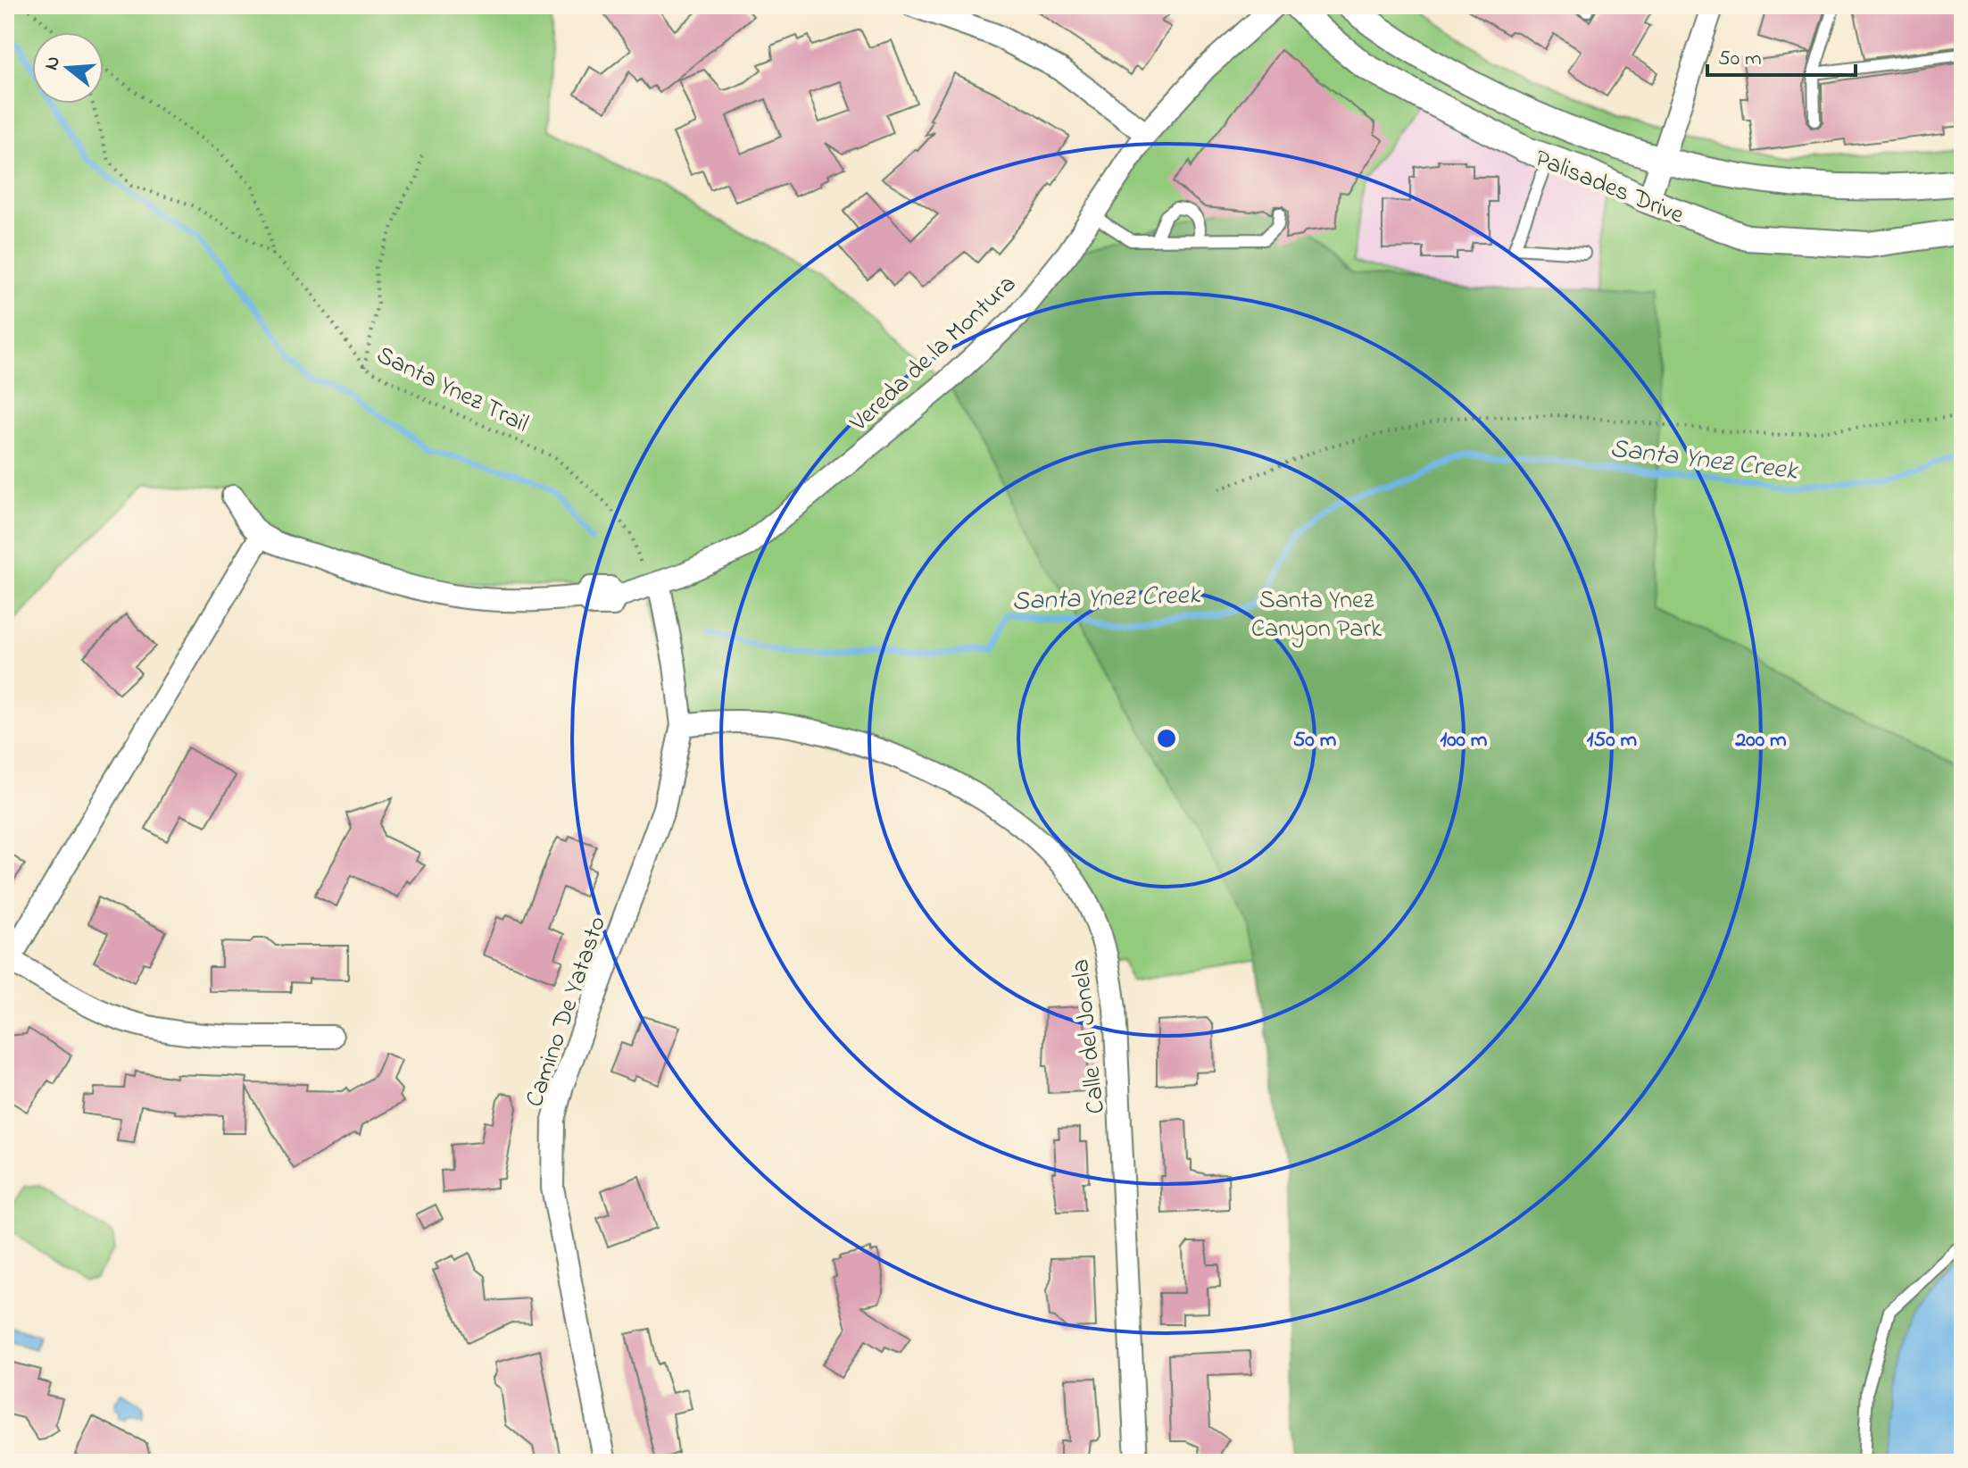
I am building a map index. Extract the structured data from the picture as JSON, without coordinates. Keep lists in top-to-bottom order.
{
  "streets": {
    "street": [
      "Palisades Drive",
      "Vereda de la Montura",
      "Camino De Yatasto",
      "Calle del Jonela"
    ],
    "path": ["Santa Ynez Trail"]
  },
  "crossings": [
    ["Vereda de la Montura", "Camino De Yatasto"],
    ["Camino De Yatasto", "Calle del Jonela"]
  ],
  "water": ["Santa Ynez Creek"],
  "parks": ["Santa Ynez Canyon Park"],
  "scale_bar": "50 m",
  "north": "left",
  "rings": [
    "50 m",
    "100 m",
    "150 m",
    "200 m"
  ]
}
